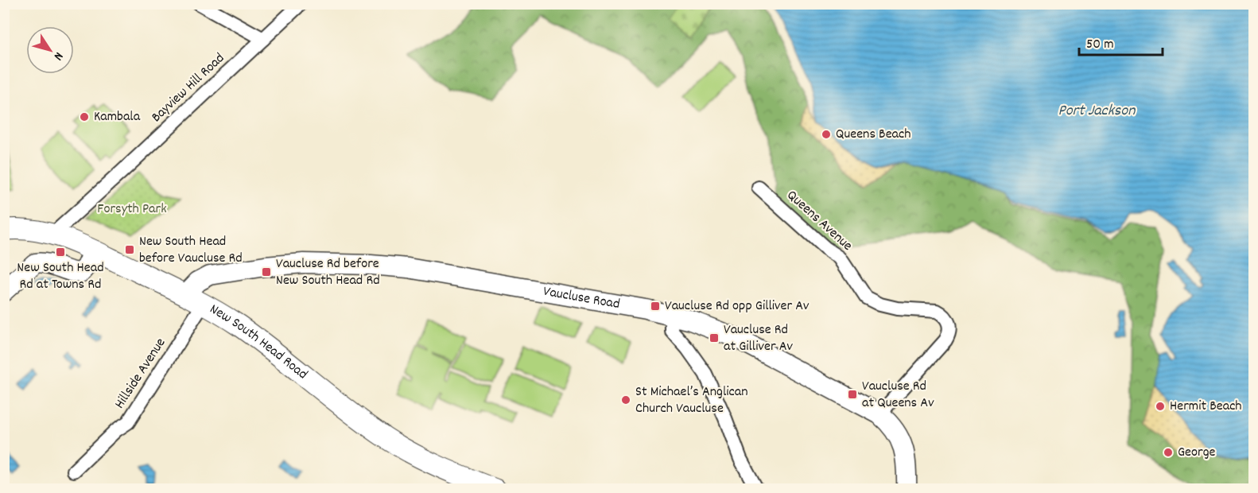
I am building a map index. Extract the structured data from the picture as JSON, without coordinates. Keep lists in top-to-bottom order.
{
  "streets": {
    "main road": ["New South Head Road"],
    "street": [
      "Bayview Hill Road",
      "Queens Avenue",
      "Vaucluse Road",
      "Hillside Avenue"
    ]
  },
  "crossings": [
    ["Bayview Hill Road", "New South Head Road"],
    ["Queens Avenue", "Vaucluse Road"],
    ["Vaucluse Road", "New South Head Road"],
    ["Vaucluse Road", "Hillside Avenue"],
    ["New South Head Road", "Hillside Avenue"]
  ],
  "water": ["Port Jackson"],
  "parks": ["Forsyth Park"],
  "places": {
    "other": [
      "Kambala",
      "Queens Beach",
      "St Michael’s Anglican Church Vaucluse",
      "Hermit Beach",
      "George"
    ],
    "transit": [
      "New South Head before Vaucluse Rd",
      "New South Head Rd at Towns Rd",
      "Vaucluse Rd before New South Head Rd",
      "Vaucluse Rd opp Gilliver Av",
      "Vaucluse Rd at Gilliver Av",
      "Vaucluse Rd at Queens Av"
    ]
  },
  "scale_bar": "50 m",
  "north": "bottom right"
}
